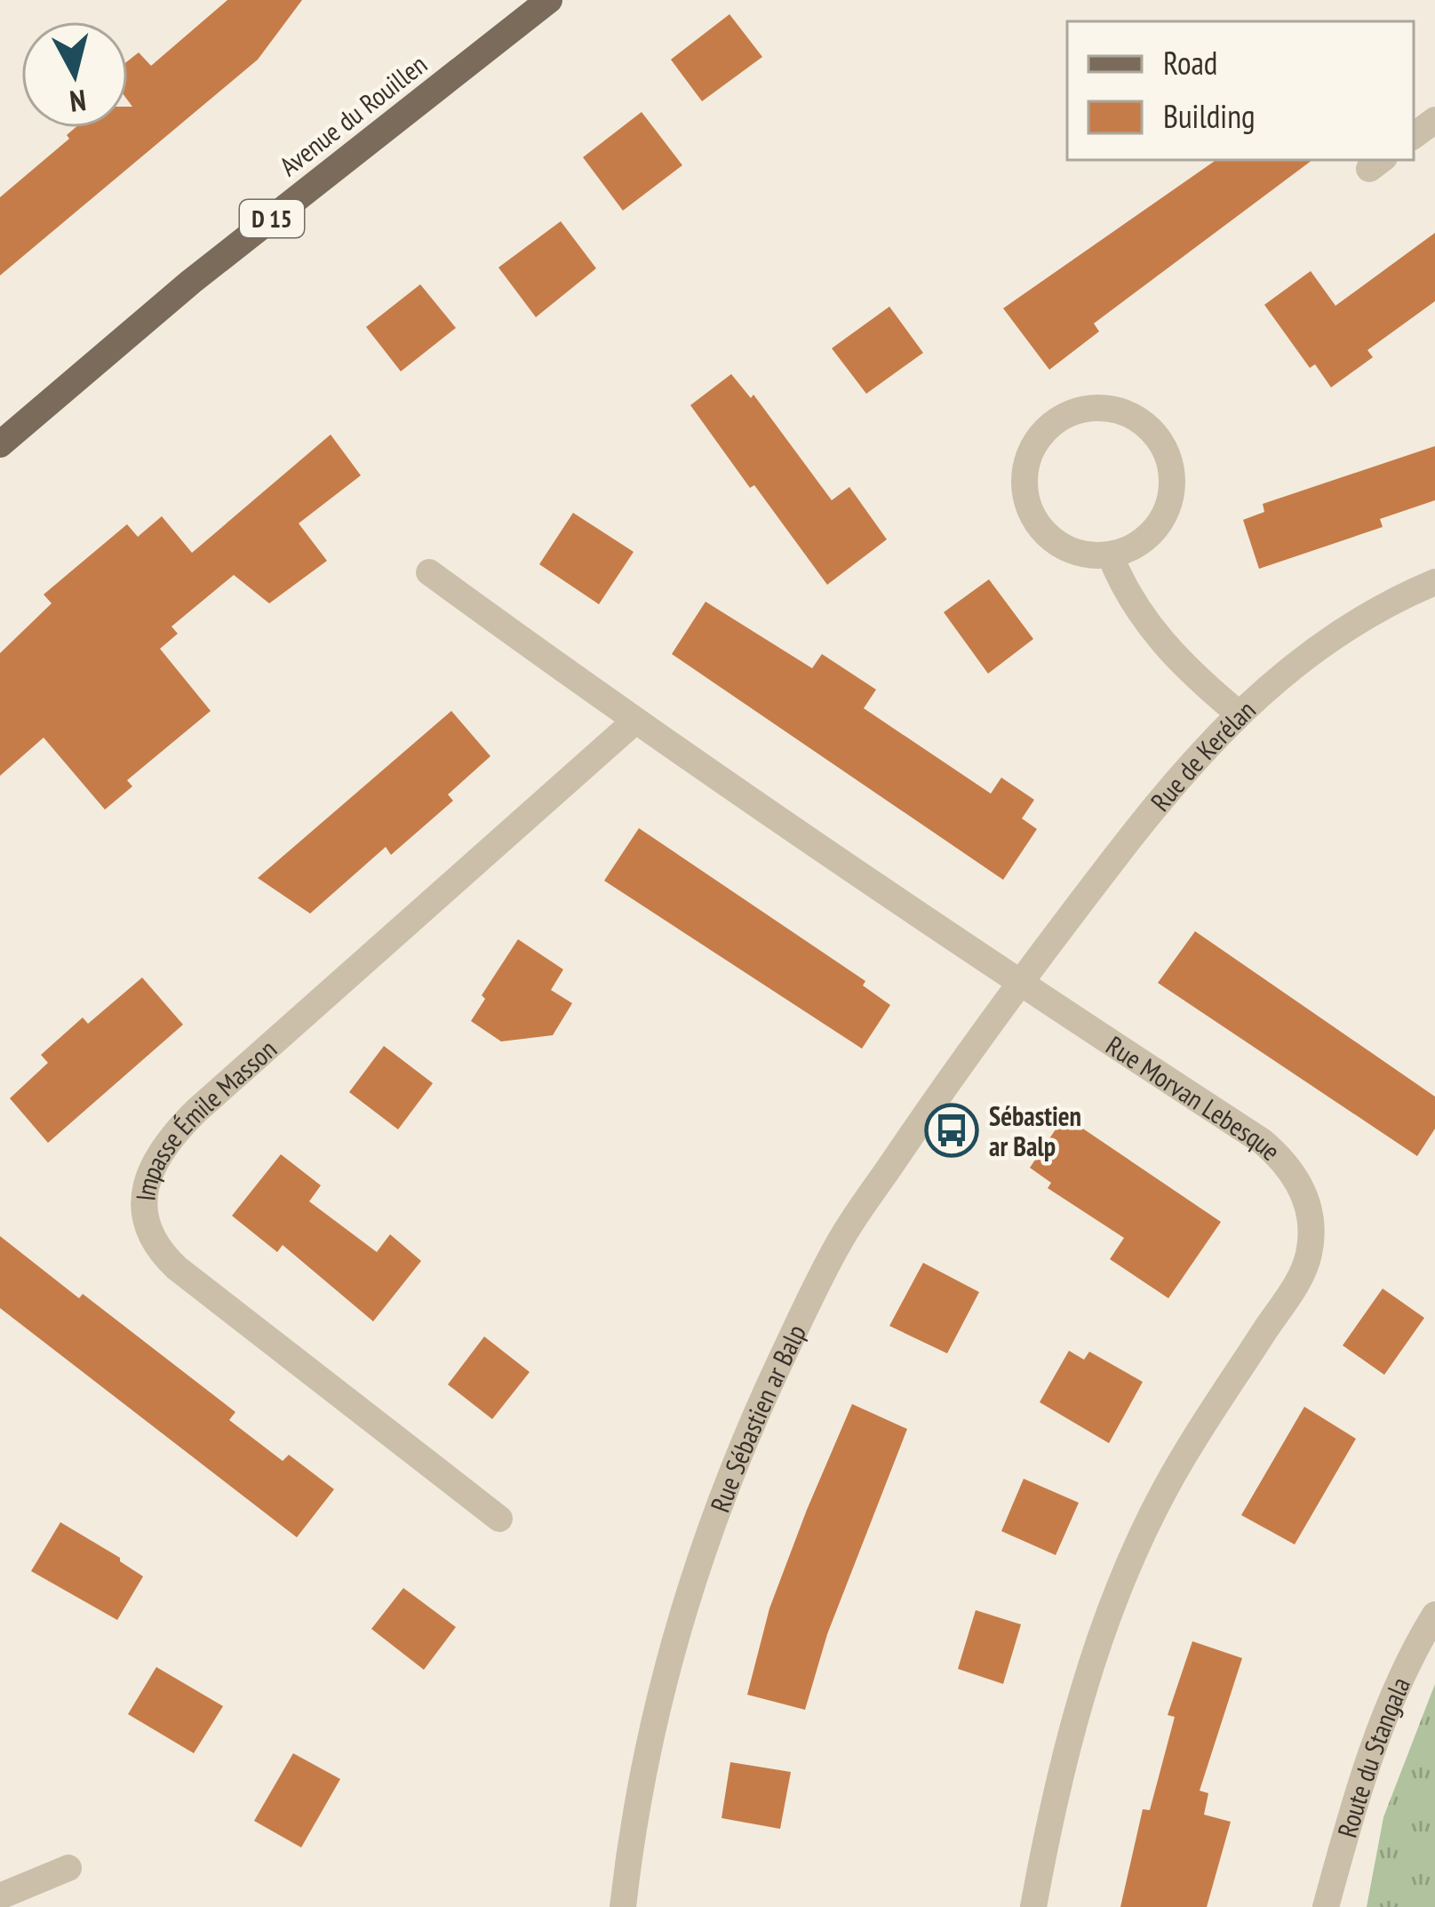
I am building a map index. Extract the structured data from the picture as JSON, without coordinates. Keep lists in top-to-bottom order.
{
  "streets": {
    "main road": ["Avenue du Rouillen", "D 15"],
    "street": [
      "Rue de Kerélan",
      "Rue Morvan Lebesque",
      "Impasse Émile Masson",
      "Rue Sébastien ar Balp",
      "Route du Stangala"
    ]
  },
  "crossings": [
    ["Rue de Kerélan", "Rue Morvan Lebesque"],
    ["Rue de Kerélan", "Rue Sébastien ar Balp"],
    ["Rue Morvan Lebesque", "Impasse Émile Masson"],
    ["Rue Morvan Lebesque", "Rue Sébastien ar Balp"]
  ],
  "places": {
    "bus stop": ["Sébastien ar Balp"]
  },
  "legend": ["Road", "Building"],
  "north": "bottom"
}
